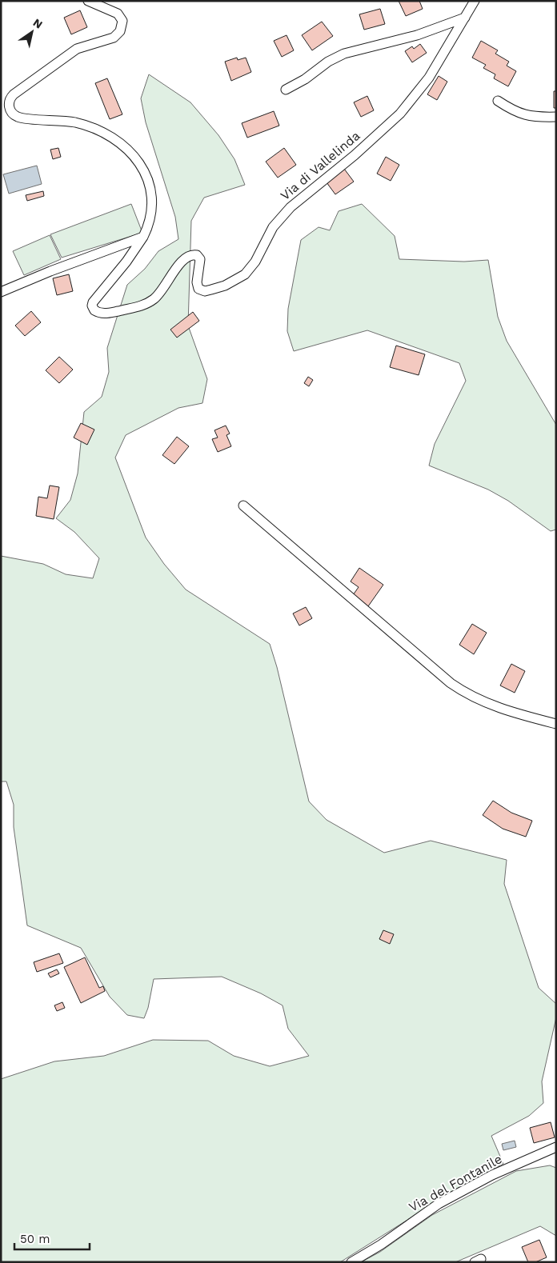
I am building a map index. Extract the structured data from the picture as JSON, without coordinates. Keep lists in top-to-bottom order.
{
  "streets": {
    "street": ["Via di Vallelinda", "Via del Fontanile"]
  },
  "scale_bar": "50 m",
  "north": "top right"
}
